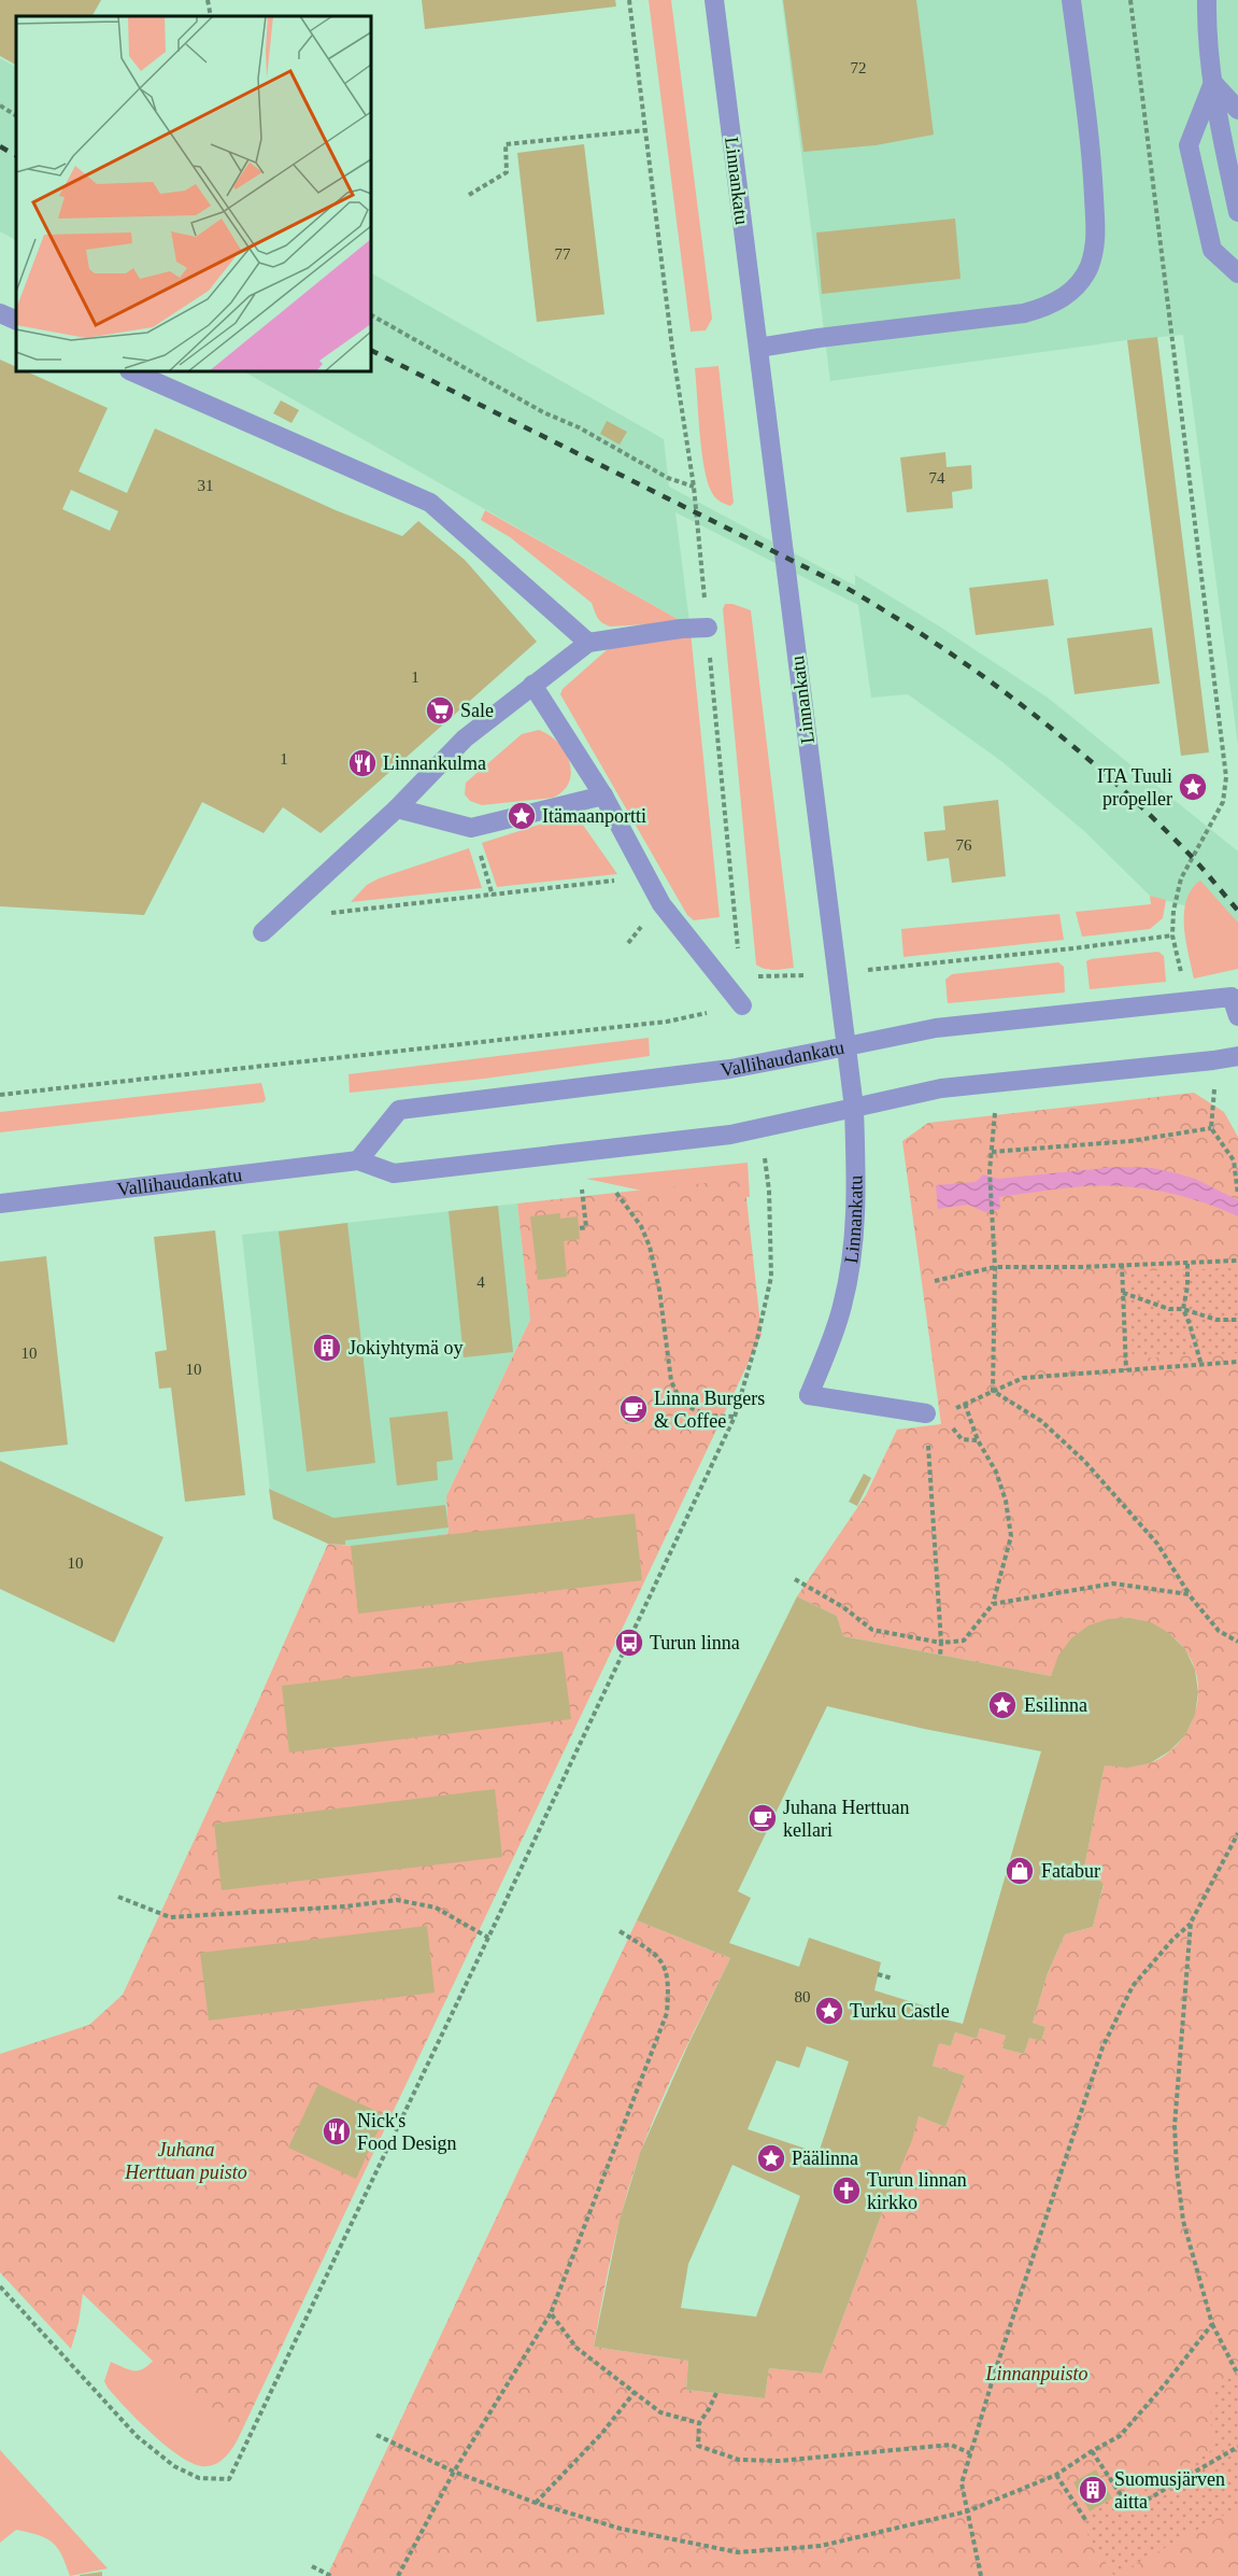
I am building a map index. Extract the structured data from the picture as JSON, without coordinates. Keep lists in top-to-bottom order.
{
  "streets": {
    "street": ["Linnankatu", "Vallihaudankatu"]
  },
  "crossings": [
    ["Linnankatu", "Vallihaudankatu"]
  ],
  "parks": ["Juhana Herttuan puisto", "Linnanpuisto"],
  "places": {
    "supermarket": ["Sale"],
    "restaurant": ["Linnankulma", "Nick's Food Design"],
    "place": [
      "ITA Tuuli propeller",
      "Itämaanportti",
      "Esilinna",
      "Turku Castle",
      "Päälinna"
    ],
    "building": ["Jokiyhtymä oy", "Suomusjärven aitta"],
    "cafe": ["Linna Burgers & Coffee", "Juhana Herttuan kellari"],
    "bus stop": ["Turun linna"],
    "shop": ["Fatabur"],
    "church": ["Turun linnan kirkko"]
  },
  "house_numbers": [
    "72",
    "77",
    "74",
    "31",
    "1",
    "1",
    "76",
    "4",
    "10",
    "10",
    "10",
    "80"
  ]
}
